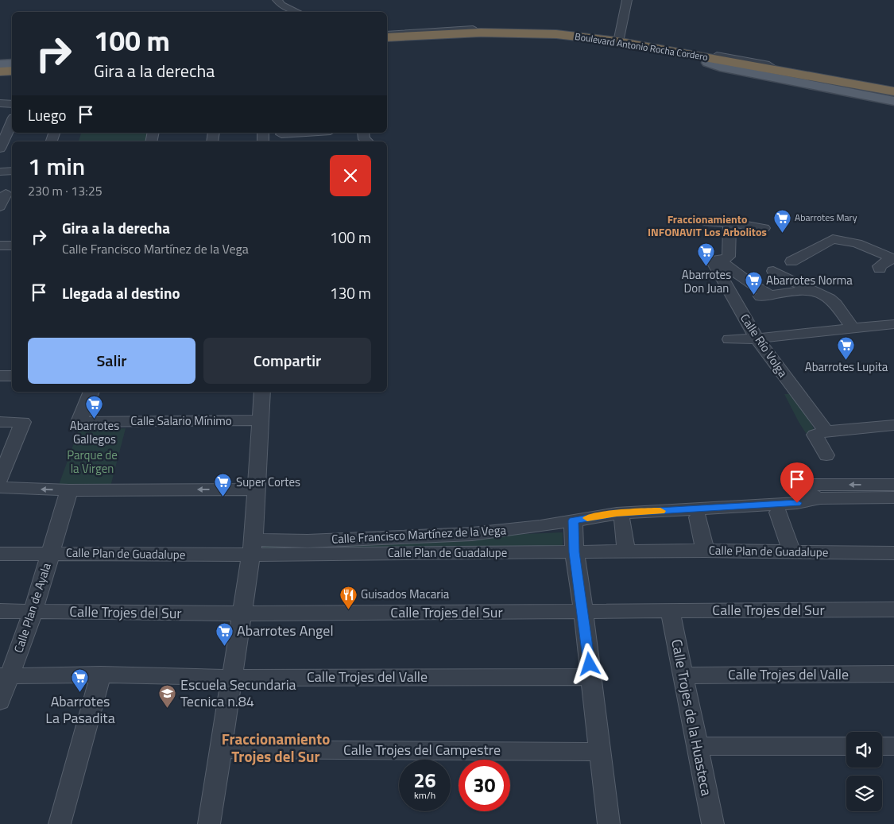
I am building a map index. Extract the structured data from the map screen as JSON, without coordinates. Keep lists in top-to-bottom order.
{
  "streets": {
    "highway": ["Boulevard Antonio Rocha Cordero"],
    "street": [
      "Calle Río Volga",
      "Calle Salario Mínimo",
      "Calle Francisco Martínez de la Vega",
      "Calle Plan de Guadalupe",
      "Calle Plan de Ayala",
      "Calle Trojes del Sur",
      "Calle Trojes del Valle",
      "Calle Trojes de la Huasteca",
      "Calle Trojes del Campestre"
    ]
  },
  "crossings": [
    ["Calle Francisco Martínez de la Vega", "Calle Plan de Guadalupe"],
    ["Calle Plan de Guadalupe", "Calle Plan de Ayala"],
    ["Calle Plan de Ayala", "Calle Trojes del Sur"],
    ["Calle Plan de Ayala", "Calle Trojes del Valle"],
    ["Calle Trojes del Sur", "Calle Trojes de la Huasteca"],
    ["Calle Trojes del Valle", "Calle Trojes de la Huasteca"]
  ],
  "districts": ["Fraccionamiento INFONAVIT Los Arbolitos", "Fraccionamiento Trojes del Sur"],
  "parks": ["Parque de la Virgen"],
  "places": {
    "supermarket": [
      "Abarrotes Mary",
      "Abarrotes Don Juan",
      "Abarrotes Norma",
      "Abarrotes Lupita",
      "Abarrotes Gallegos",
      "Super Cortes",
      "Abarrotes Angel",
      "Abarrotes La Pasadita"
    ],
    "restaurant": ["Guisados Macaria"],
    "school or university": ["Escuela Secundaria Tecnica n.84"]
  },
  "page": {
    "turn": ["100 m", "Gira a la derecha"],
    "then": "Luego",
    "heading": ["1 min", "230 m · 13:25"],
    "list": [
      {
        "name": "Gira a la derecha",
        "note": "Calle Francisco Martínez de la Vega",
        "value": "100 m"
      },
      {
        "name": "Llegada al destino",
        "value": "130 m"
      }
    ],
    "buttons": ["Salir", "Compartir"],
    "speed": "26 km/h",
    "limit": "30"
  }
}
